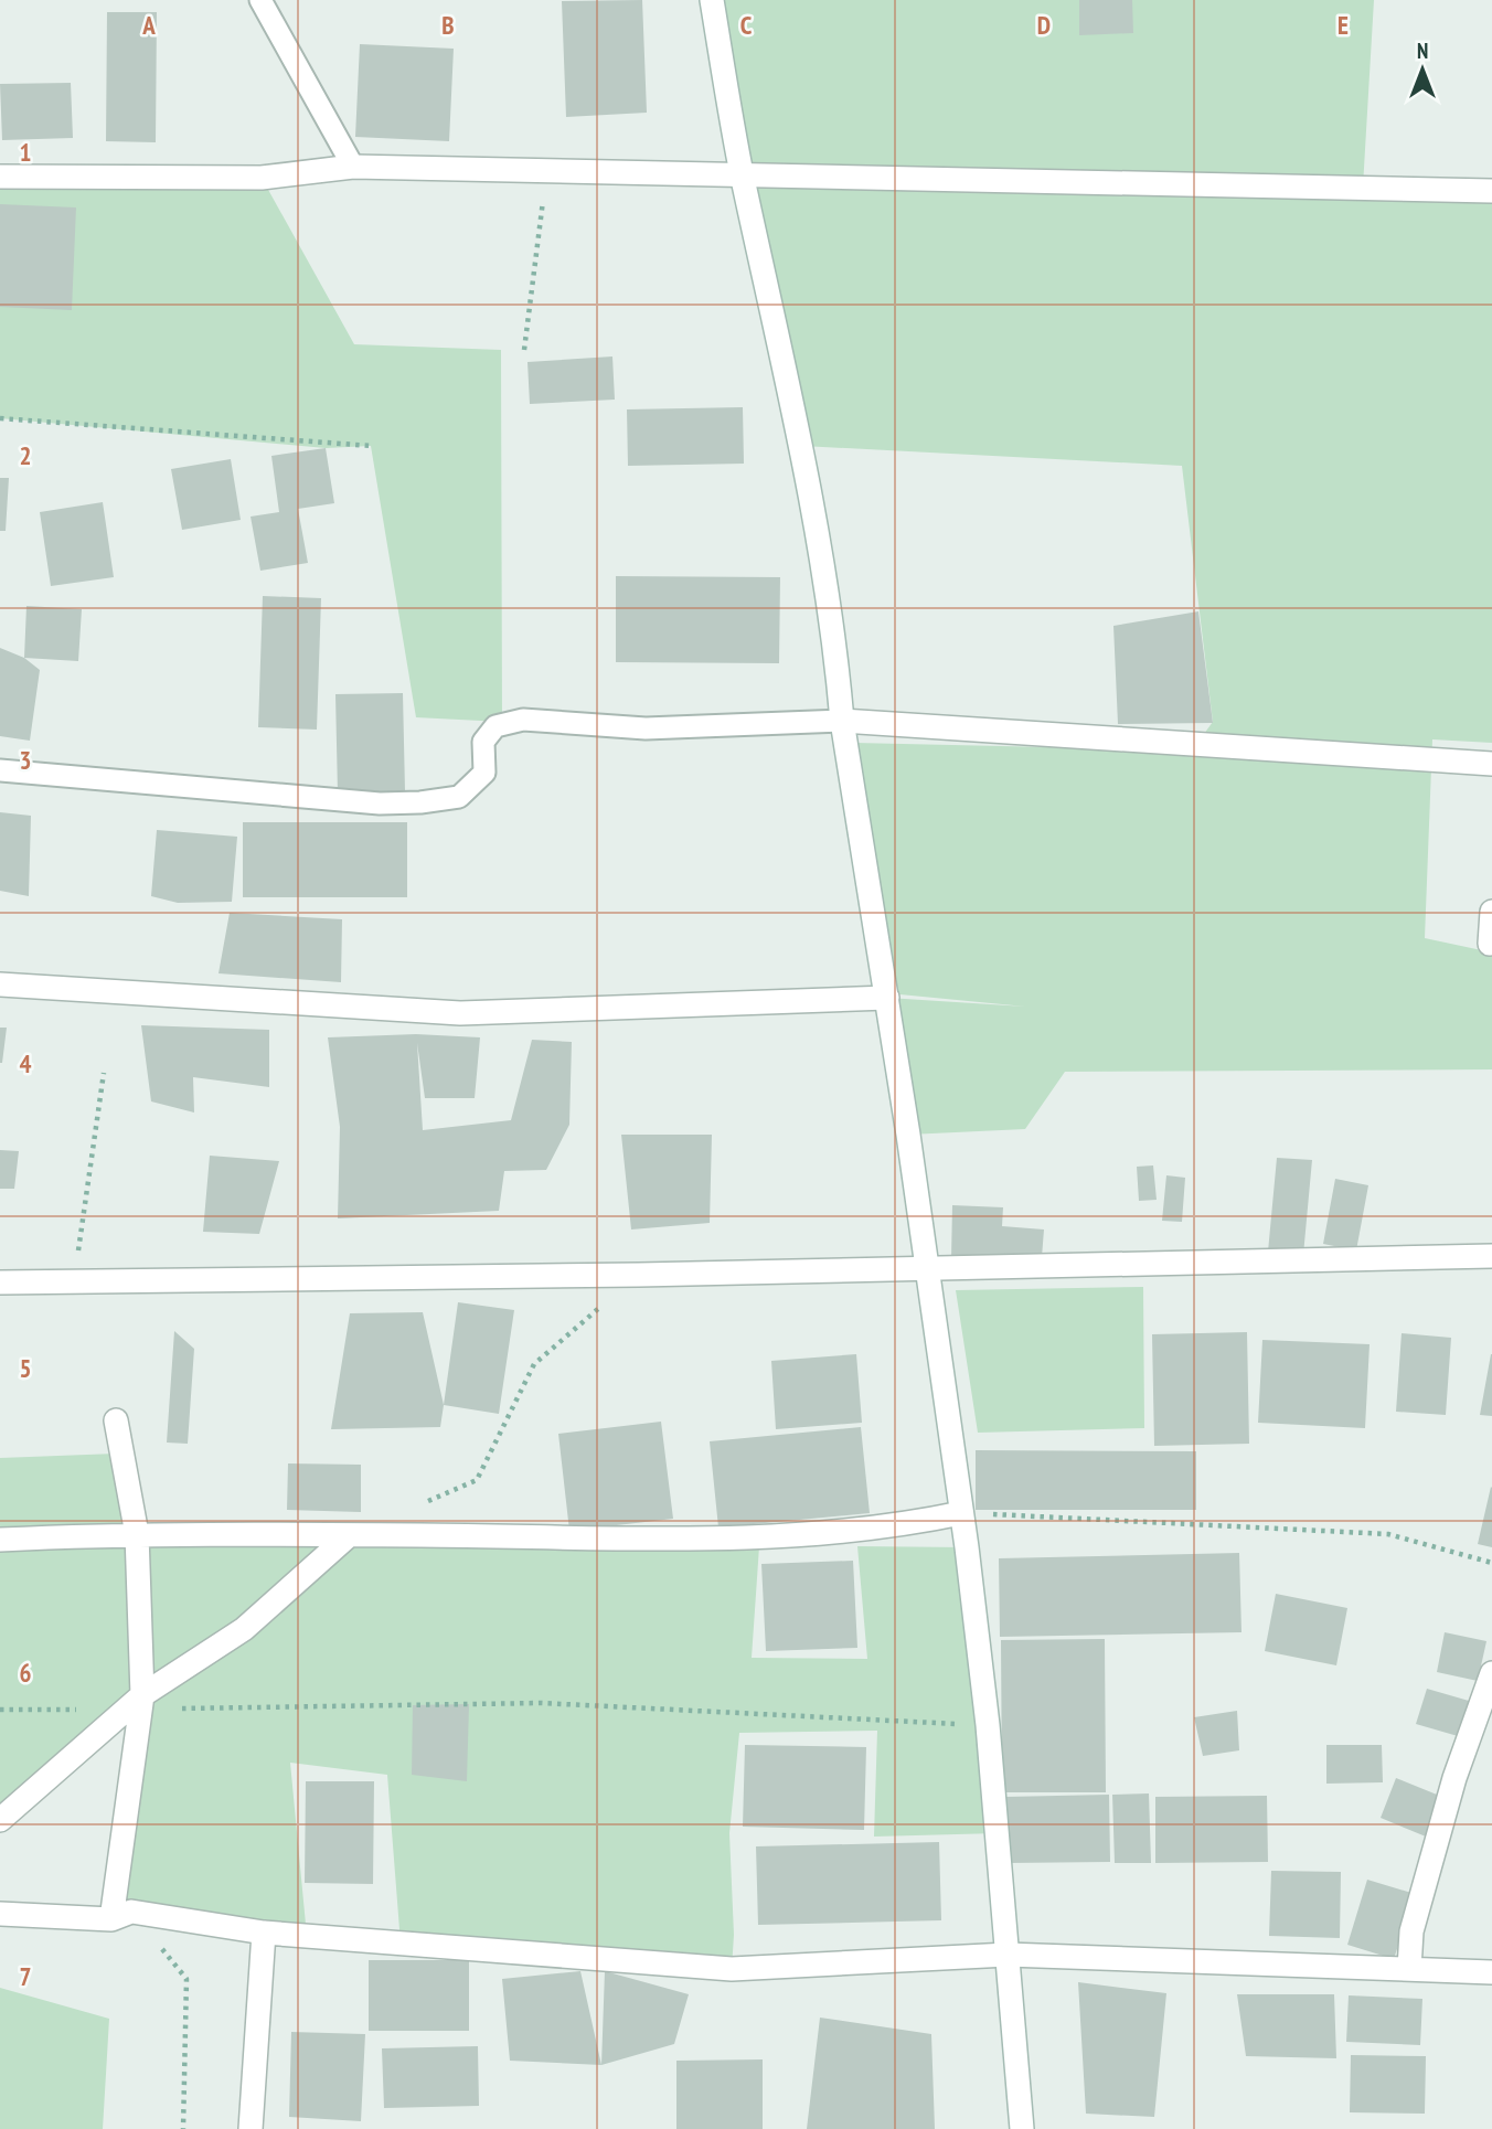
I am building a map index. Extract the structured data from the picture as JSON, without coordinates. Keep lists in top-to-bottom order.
{
  "north": "top",
  "grid": {
    "columns": [
      "A",
      "B",
      "C",
      "D",
      "E"
    ],
    "rows": [
      "1",
      "2",
      "3",
      "4",
      "5",
      "6",
      "7"
    ]
  }
}
